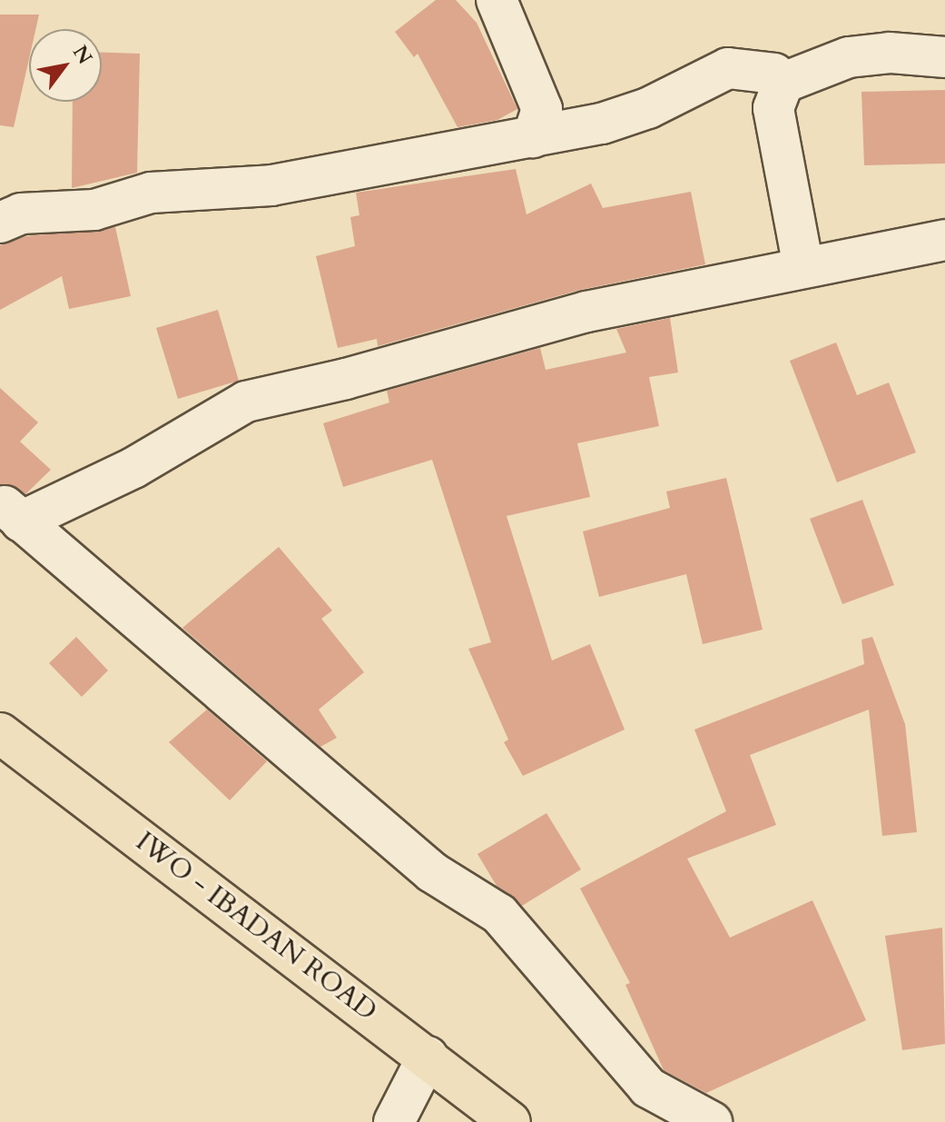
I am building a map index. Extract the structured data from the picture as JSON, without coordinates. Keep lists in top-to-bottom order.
{
  "streets": {
    "main road": ["IWO - IBADAN ROAD"]
  },
  "north": "top right"
}
